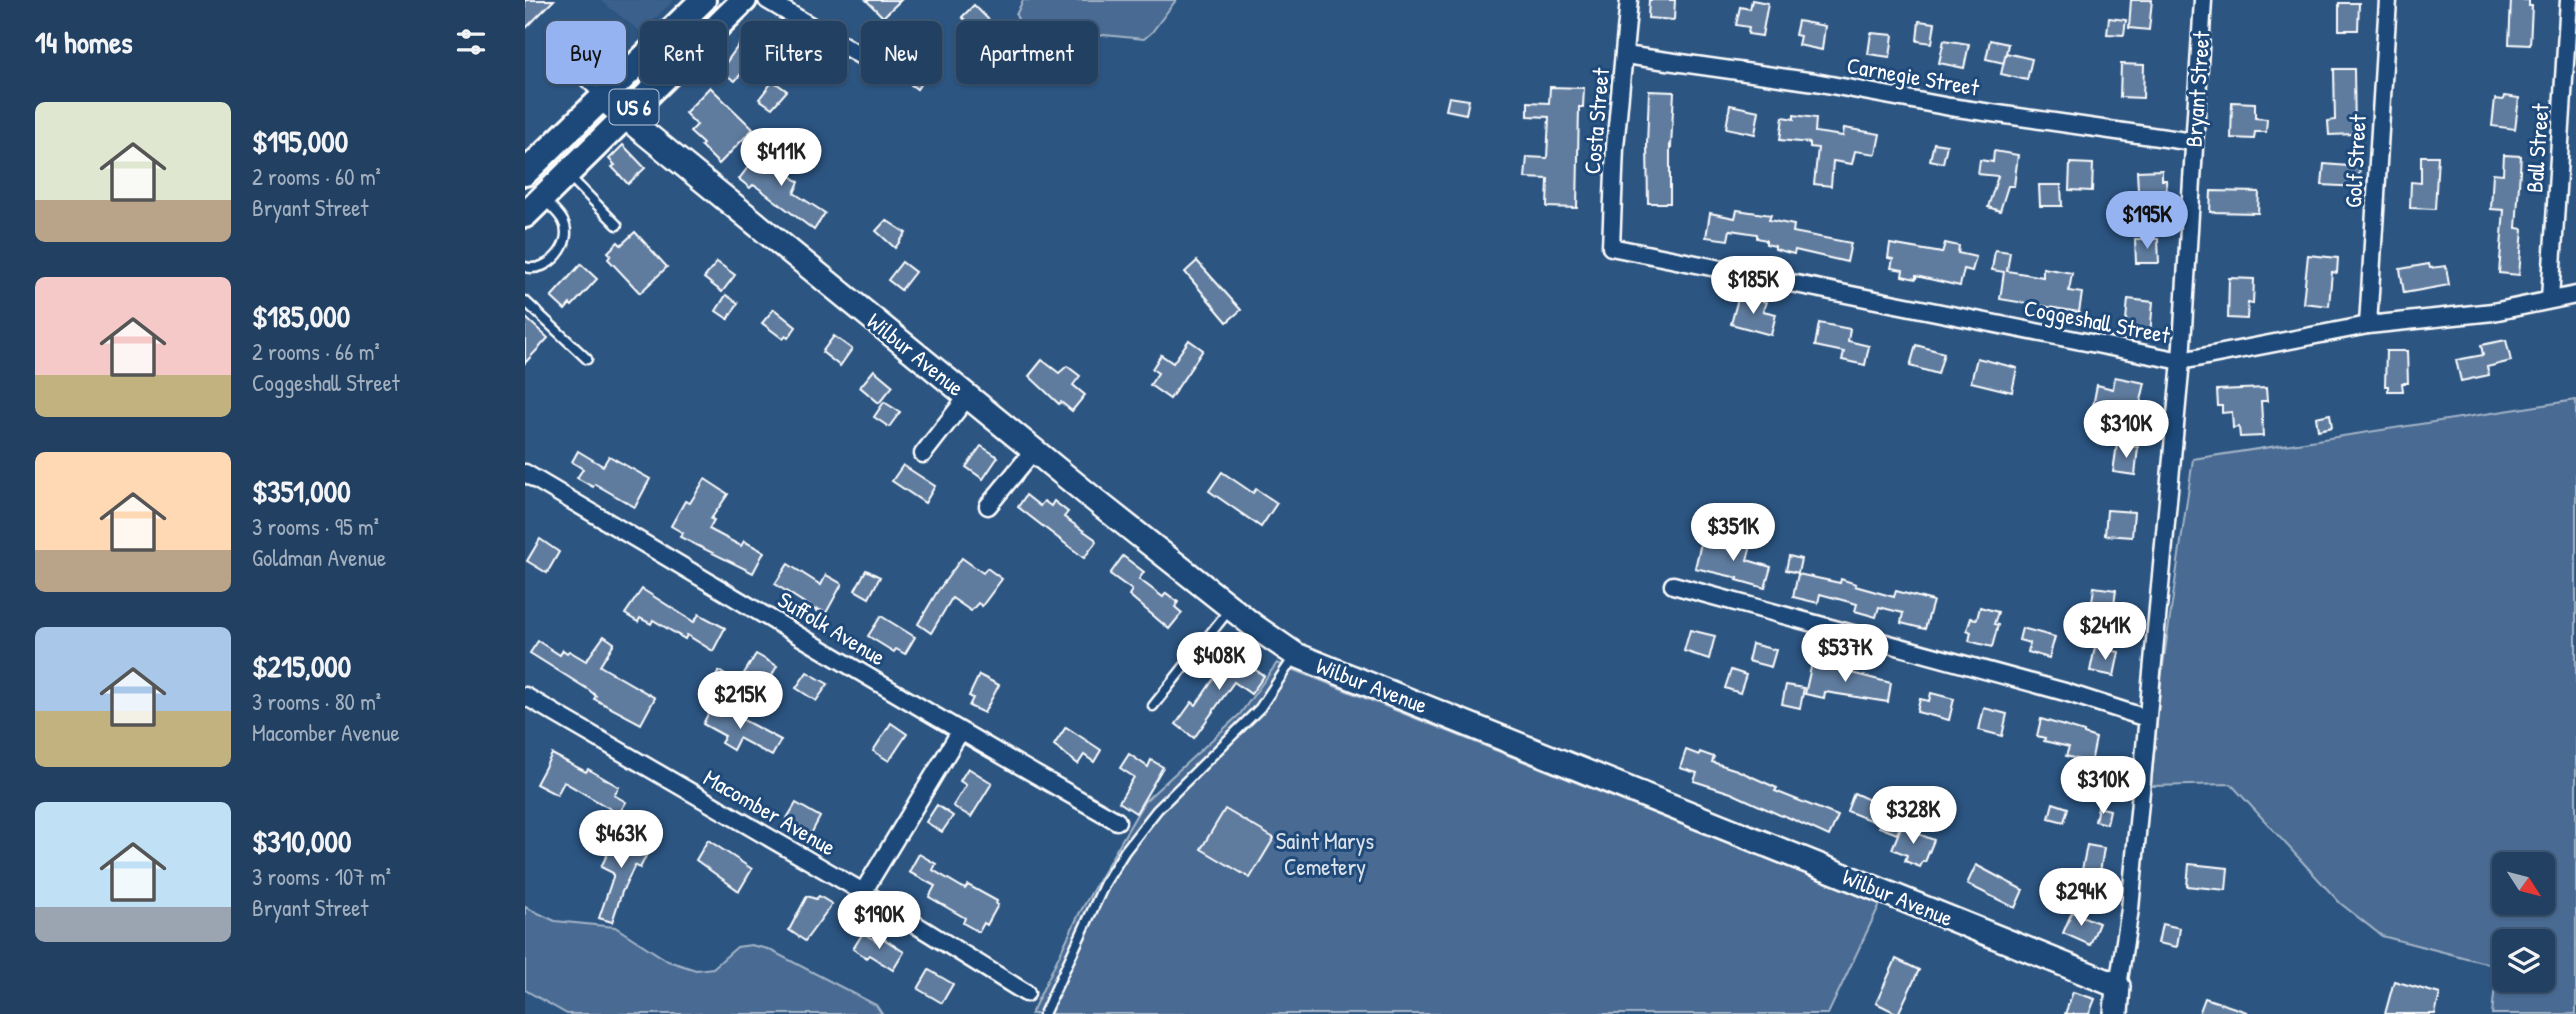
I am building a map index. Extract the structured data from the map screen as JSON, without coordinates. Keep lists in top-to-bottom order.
{
  "streets": {
    "main road": ["US 6"],
    "street": [
      "Carnegie Street",
      "Bryant Street",
      "Costa Street",
      "Ball Street",
      "Golf Street",
      "Coggeshall Street",
      "Wilbur Avenue",
      "Suffolk Avenue",
      "Macomber Avenue"
    ]
  },
  "crossings": [
    ["Carnegie Street", "Bryant Street"],
    ["Carnegie Street", "Costa Street"],
    ["Bryant Street", "Coggeshall Street"],
    ["Bryant Street", "Wilbur Avenue"],
    ["US 6", "Wilbur Avenue"],
    ["Costa Street", "Coggeshall Street"],
    ["Ball Street", "Coggeshall Street"],
    ["Golf Street", "Coggeshall Street"]
  ],
  "parks": ["Saint Marys Cemetery"],
  "north": "bottom right",
  "page": {
    "heading": "14 homes",
    "chip": [
      "Buy",
      "Rent",
      "Filters",
      "New",
      "Apartment"
    ],
    "list": [
      {
        "name": "$195,000",
        "note": "2 rooms · 60 m² · Bryant Street"
      },
      {
        "name": "$185,000",
        "note": "2 rooms · 66 m² · Coggeshall Street"
      },
      {
        "name": "$351,000",
        "note": "3 rooms · 95 m² · Goldman Avenue"
      },
      {
        "name": "$215,000",
        "note": "3 rooms · 80 m² · Macomber Avenue"
      },
      {
        "name": "$310,000",
        "note": "3 rooms · 107 m² · Bryant Street"
      }
    ],
    "price": [
      "$411K",
      "$195K",
      "$185K",
      "$310K",
      "$351K",
      "$241K",
      "$537K",
      "$408K",
      "$215K",
      "$310K",
      "$328K",
      "$463K",
      "$294K",
      "$190K"
    ]
  }
}
